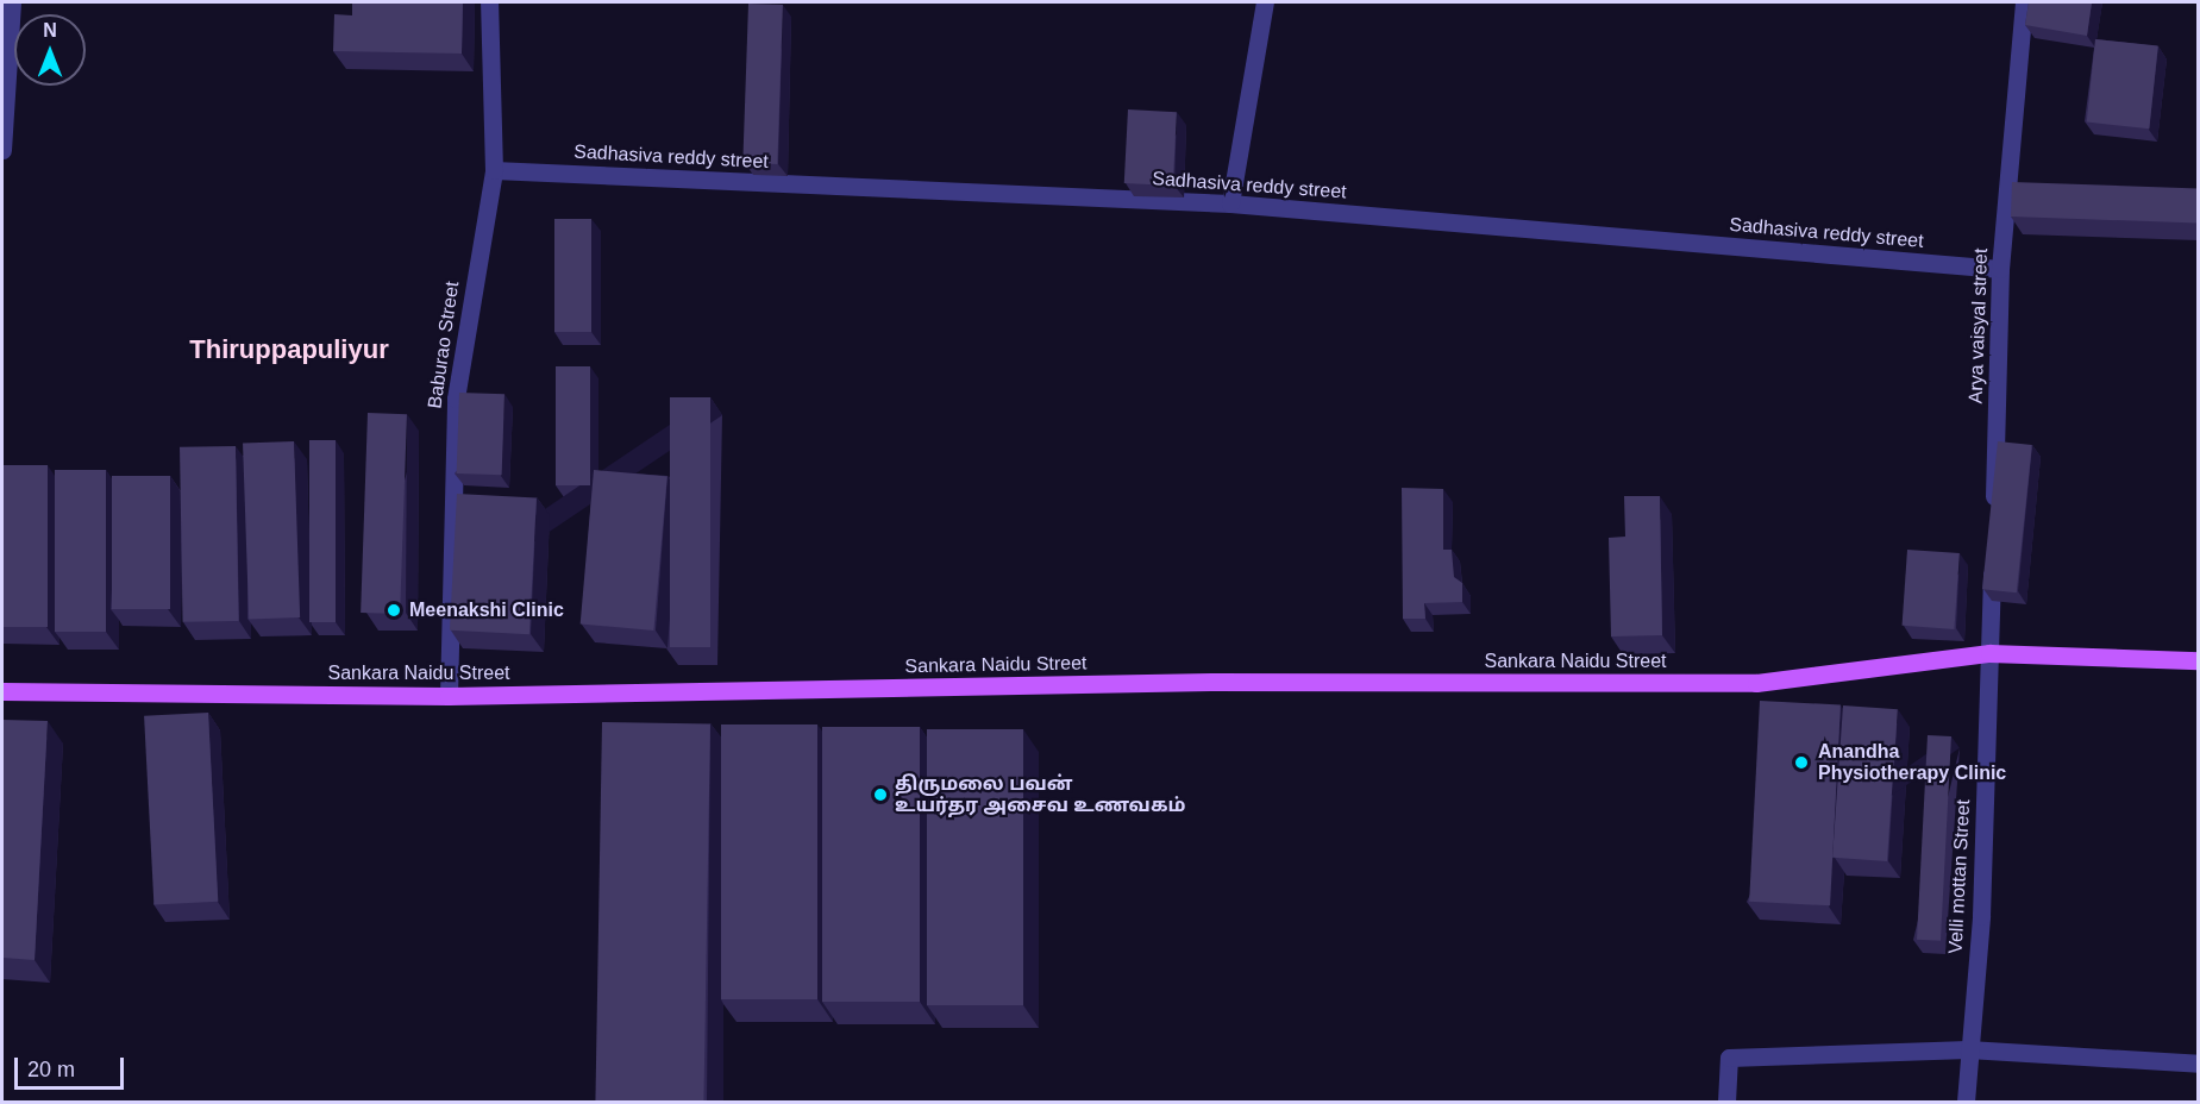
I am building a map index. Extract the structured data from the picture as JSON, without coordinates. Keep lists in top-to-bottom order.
{
  "streets": {
    "main road": ["Sankara Naidu Street"],
    "street": [
      "Sadhasiva reddy street",
      "Arya vaisyal street",
      "Baburao Street",
      "Velli mottan Street"
    ]
  },
  "crossings": [
    ["Sadhasiva reddy street", "Arya vaisyal street"],
    ["Sadhasiva reddy street", "Baburao Street"],
    ["Baburao Street", "Sankara Naidu Street"],
    ["Sankara Naidu Street", "Velli mottan Street"]
  ],
  "districts": ["Thiruppapuliyur"],
  "places": ["Meenakshi Clinic", "Anandha Physiotherapy Clinic", "திருமலை பவன் உயர்தர அசைவ உணவகம்"],
  "scale_bar": "20 m",
  "north": "top"
}
